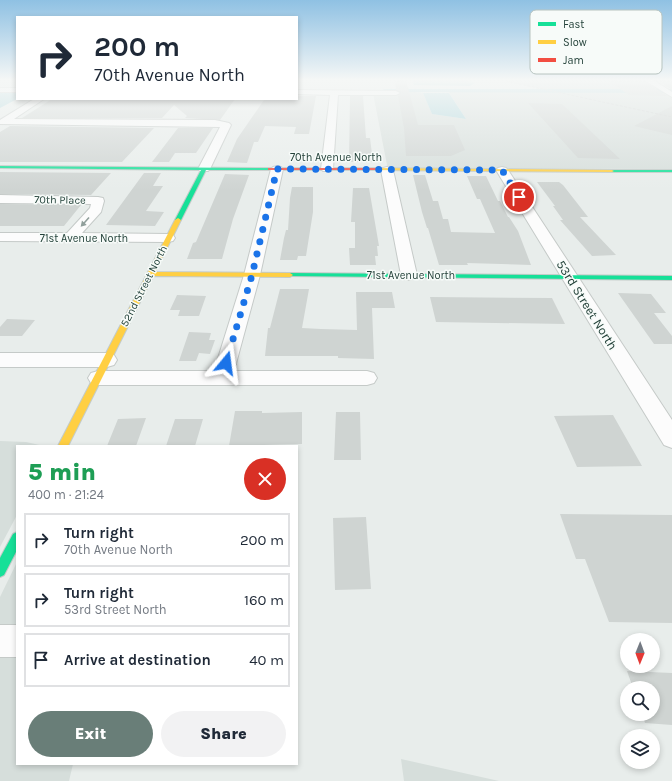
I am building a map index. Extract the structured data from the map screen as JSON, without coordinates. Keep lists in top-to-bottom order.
{
  "streets": {
    "street": [
      "70th Avenue North",
      "70th Place",
      "71st Avenue North",
      "52nd Street North",
      "53rd Street North"
    ]
  },
  "crossings": [
    ["70th Avenue North", "52nd Street North"],
    ["70th Avenue North", "53rd Street North"],
    ["70th Place", "71st Avenue North"],
    ["71st Avenue North", "52nd Street North"],
    ["71st Avenue North", "53rd Street North"]
  ],
  "legend": ["Fast", "Slow", "Jam"],
  "north": "bottom",
  "page": {
    "turn": ["200 m", "70th Avenue North"],
    "heading": ["5 min", "400 m · 21:24"],
    "list": [
      {
        "name": "Turn right",
        "note": "70th Avenue North",
        "value": "200 m"
      },
      {
        "name": "Turn right",
        "note": "53rd Street North",
        "value": "160 m"
      },
      {
        "name": "Arrive at destination",
        "value": "40 m"
      }
    ],
    "buttons": ["Exit", "Share"]
  }
}
